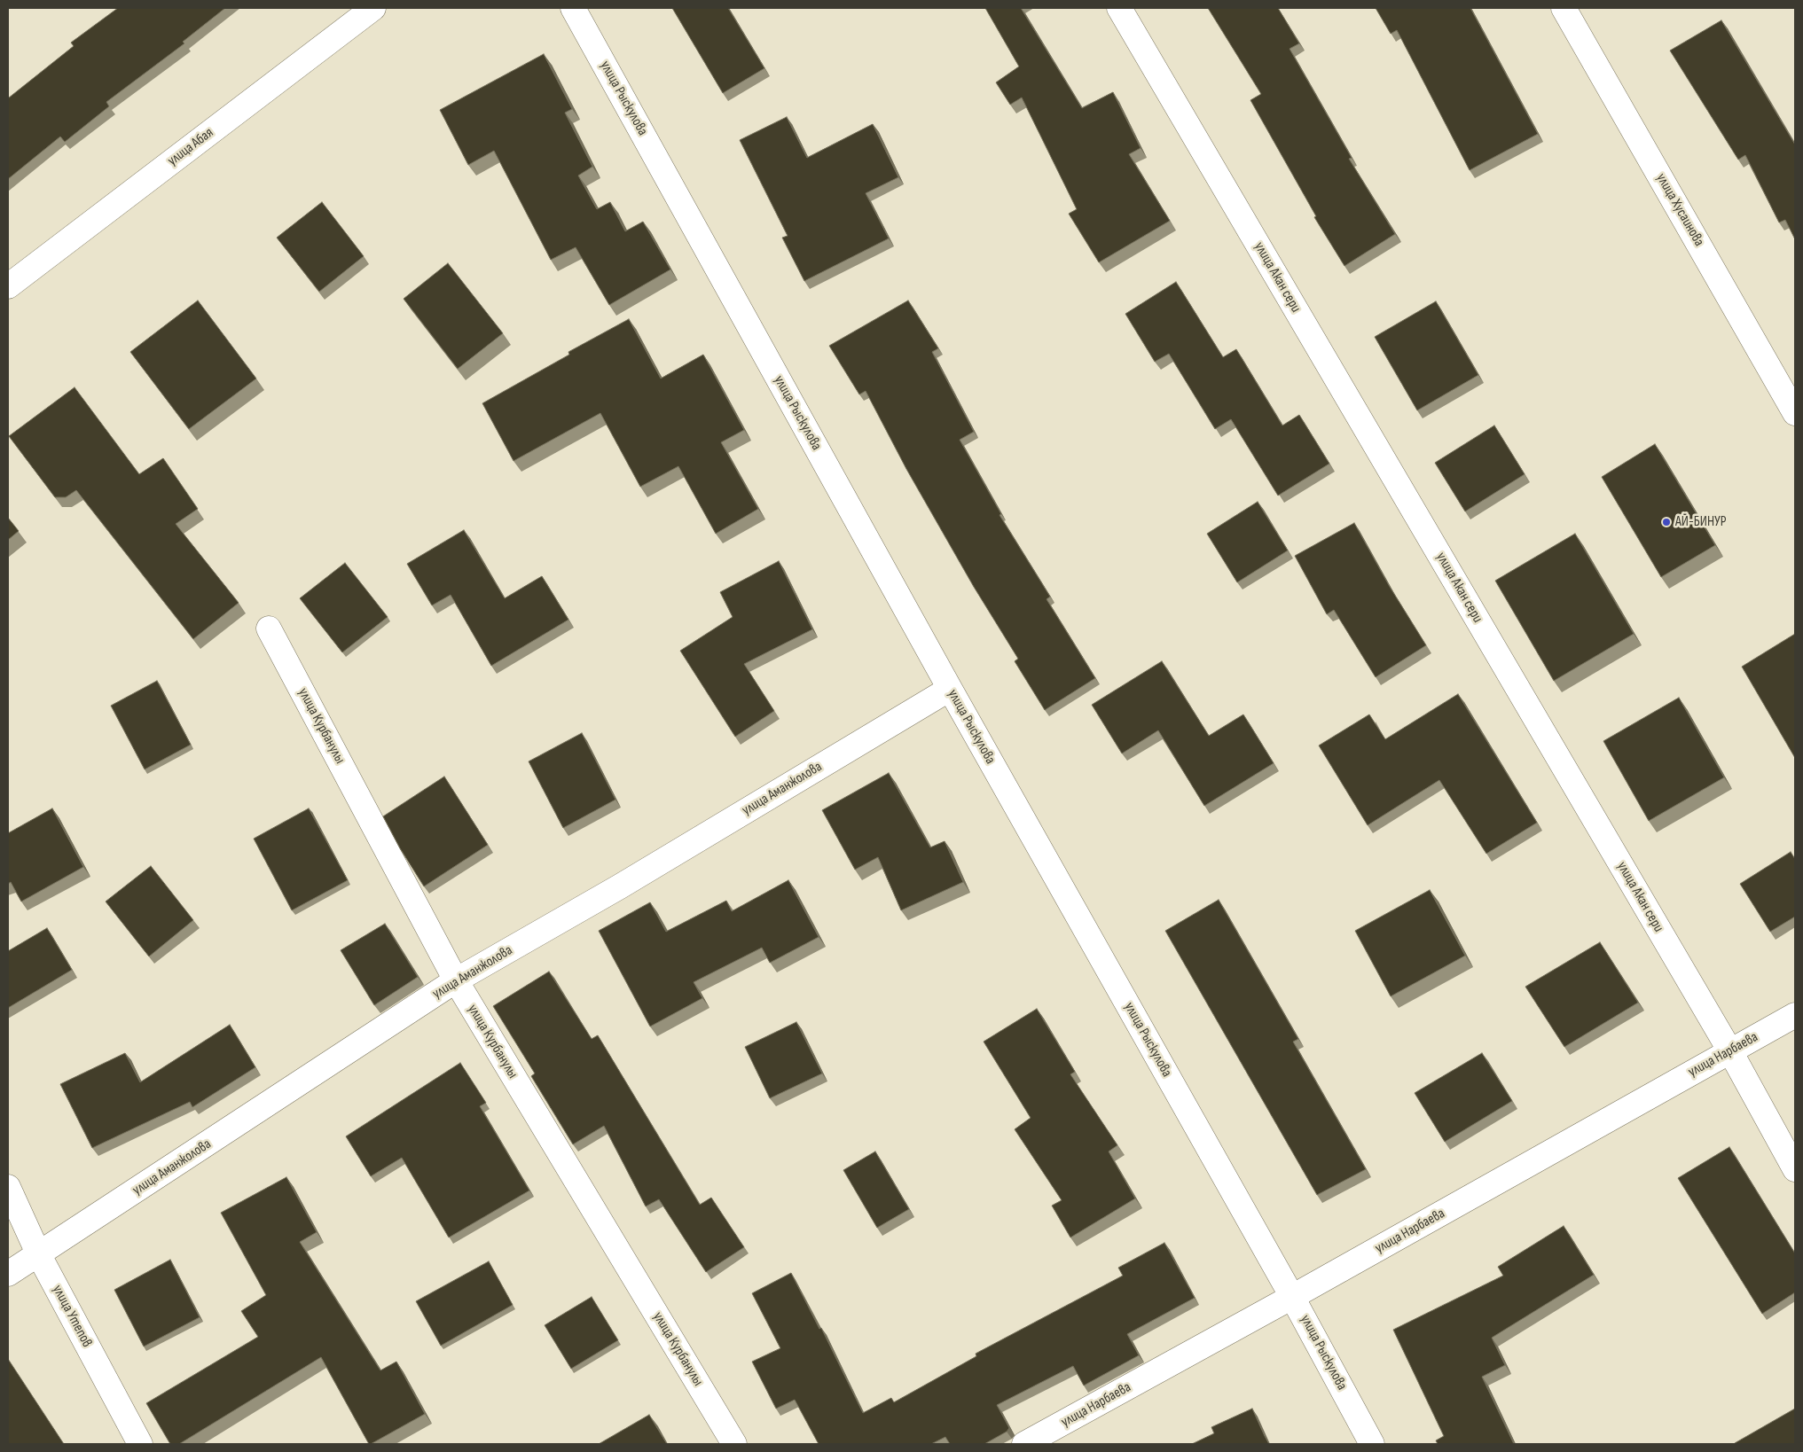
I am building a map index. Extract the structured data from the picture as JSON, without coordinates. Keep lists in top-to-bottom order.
{
  "streets": {
    "street": [
      "улица Рыскулова",
      "улица Абая",
      "улица Хусаинова",
      "улица Акан сери",
      "улица Курбанулы",
      "улица Аманжолова",
      "улица Нарбаева",
      "улица Утепов"
    ]
  },
  "crossings": [
    ["улица Рыскулова", "улица Аманжолова"],
    ["улица Рыскулова", "улица Нарбаева"],
    ["улица Акан сери", "улица Нарбаева"],
    ["улица Курбанулы", "улица Аманжолова"],
    ["улица Аманжолова", "улица Утепов"]
  ],
  "places": ["АЙ-БИНУР"]
}
